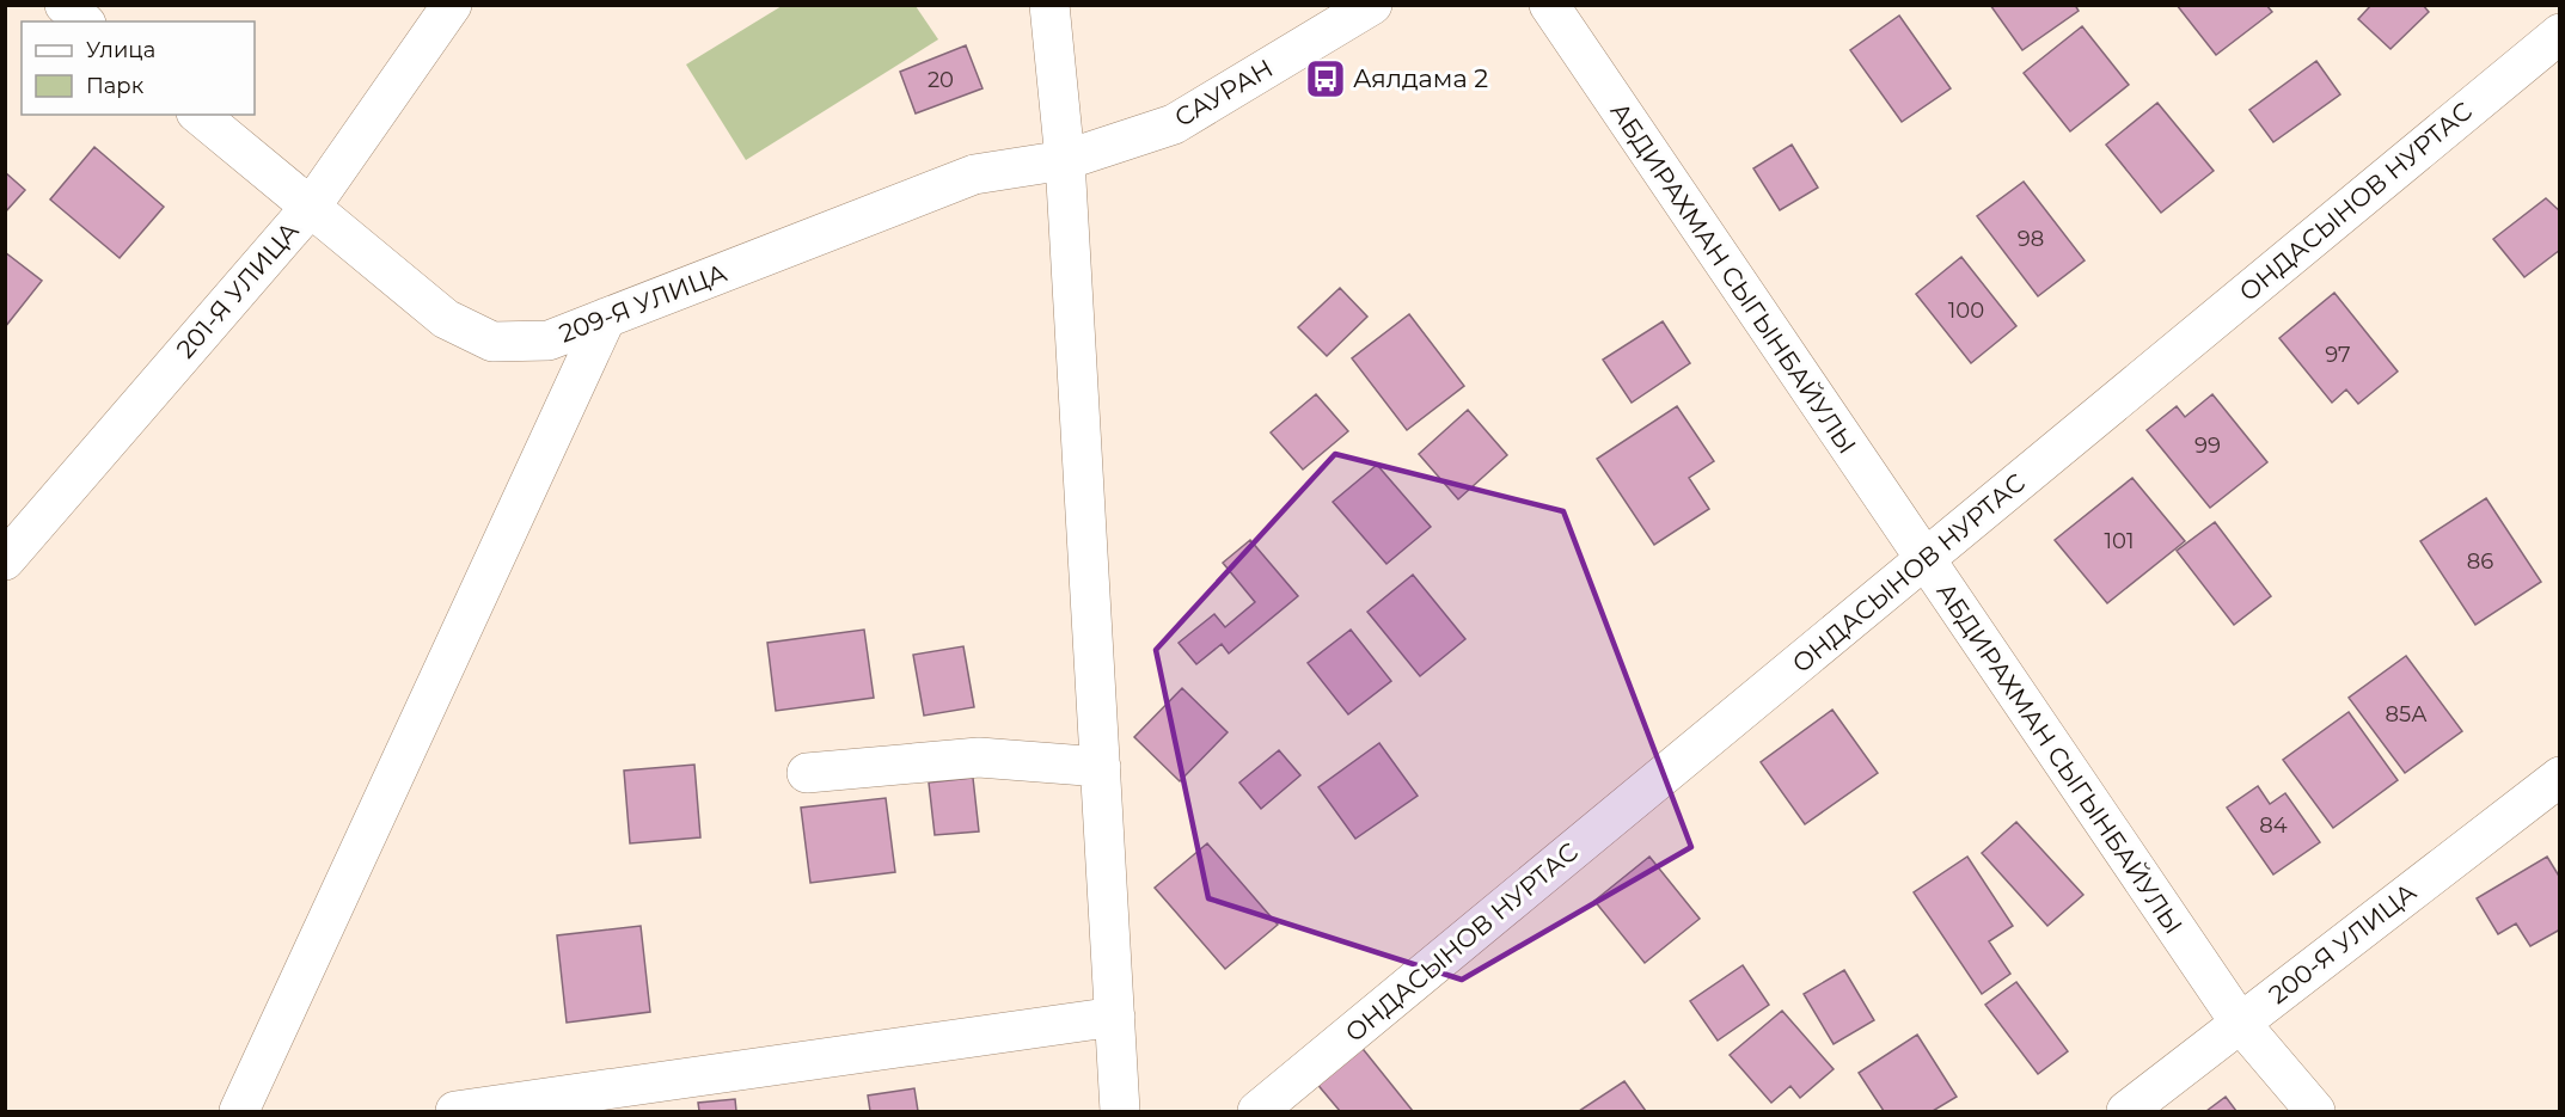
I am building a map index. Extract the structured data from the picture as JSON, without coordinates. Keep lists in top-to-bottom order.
{
  "streets": {
    "street": [
      "САУРАН",
      "ОНДАСЫНОВ НУРТАС",
      "АБДИРАХМАН СЫГЫНБАЙУЛЫ",
      "201-Я УЛИЦА",
      "209-Я УЛИЦА",
      "200-Я УЛИЦА"
    ]
  },
  "crossings": [
    ["САУРАН", "209-Я УЛИЦА"],
    ["ОНДАСЫНОВ НУРТАС", "АБДИРАХМАН СЫГЫНБАЙУЛЫ"],
    ["АБДИРАХМАН СЫГЫНБАЙУЛЫ", "200-Я УЛИЦА"],
    ["201-Я УЛИЦА", "209-Я УЛИЦА"]
  ],
  "places": {
    "bus stop": ["Аялдама 2"]
  },
  "house_numbers": [
    "20",
    "98",
    "100",
    "97",
    "99",
    "101",
    "86",
    "85А",
    "84"
  ],
  "legend": ["Улица", "Парк"]
}
